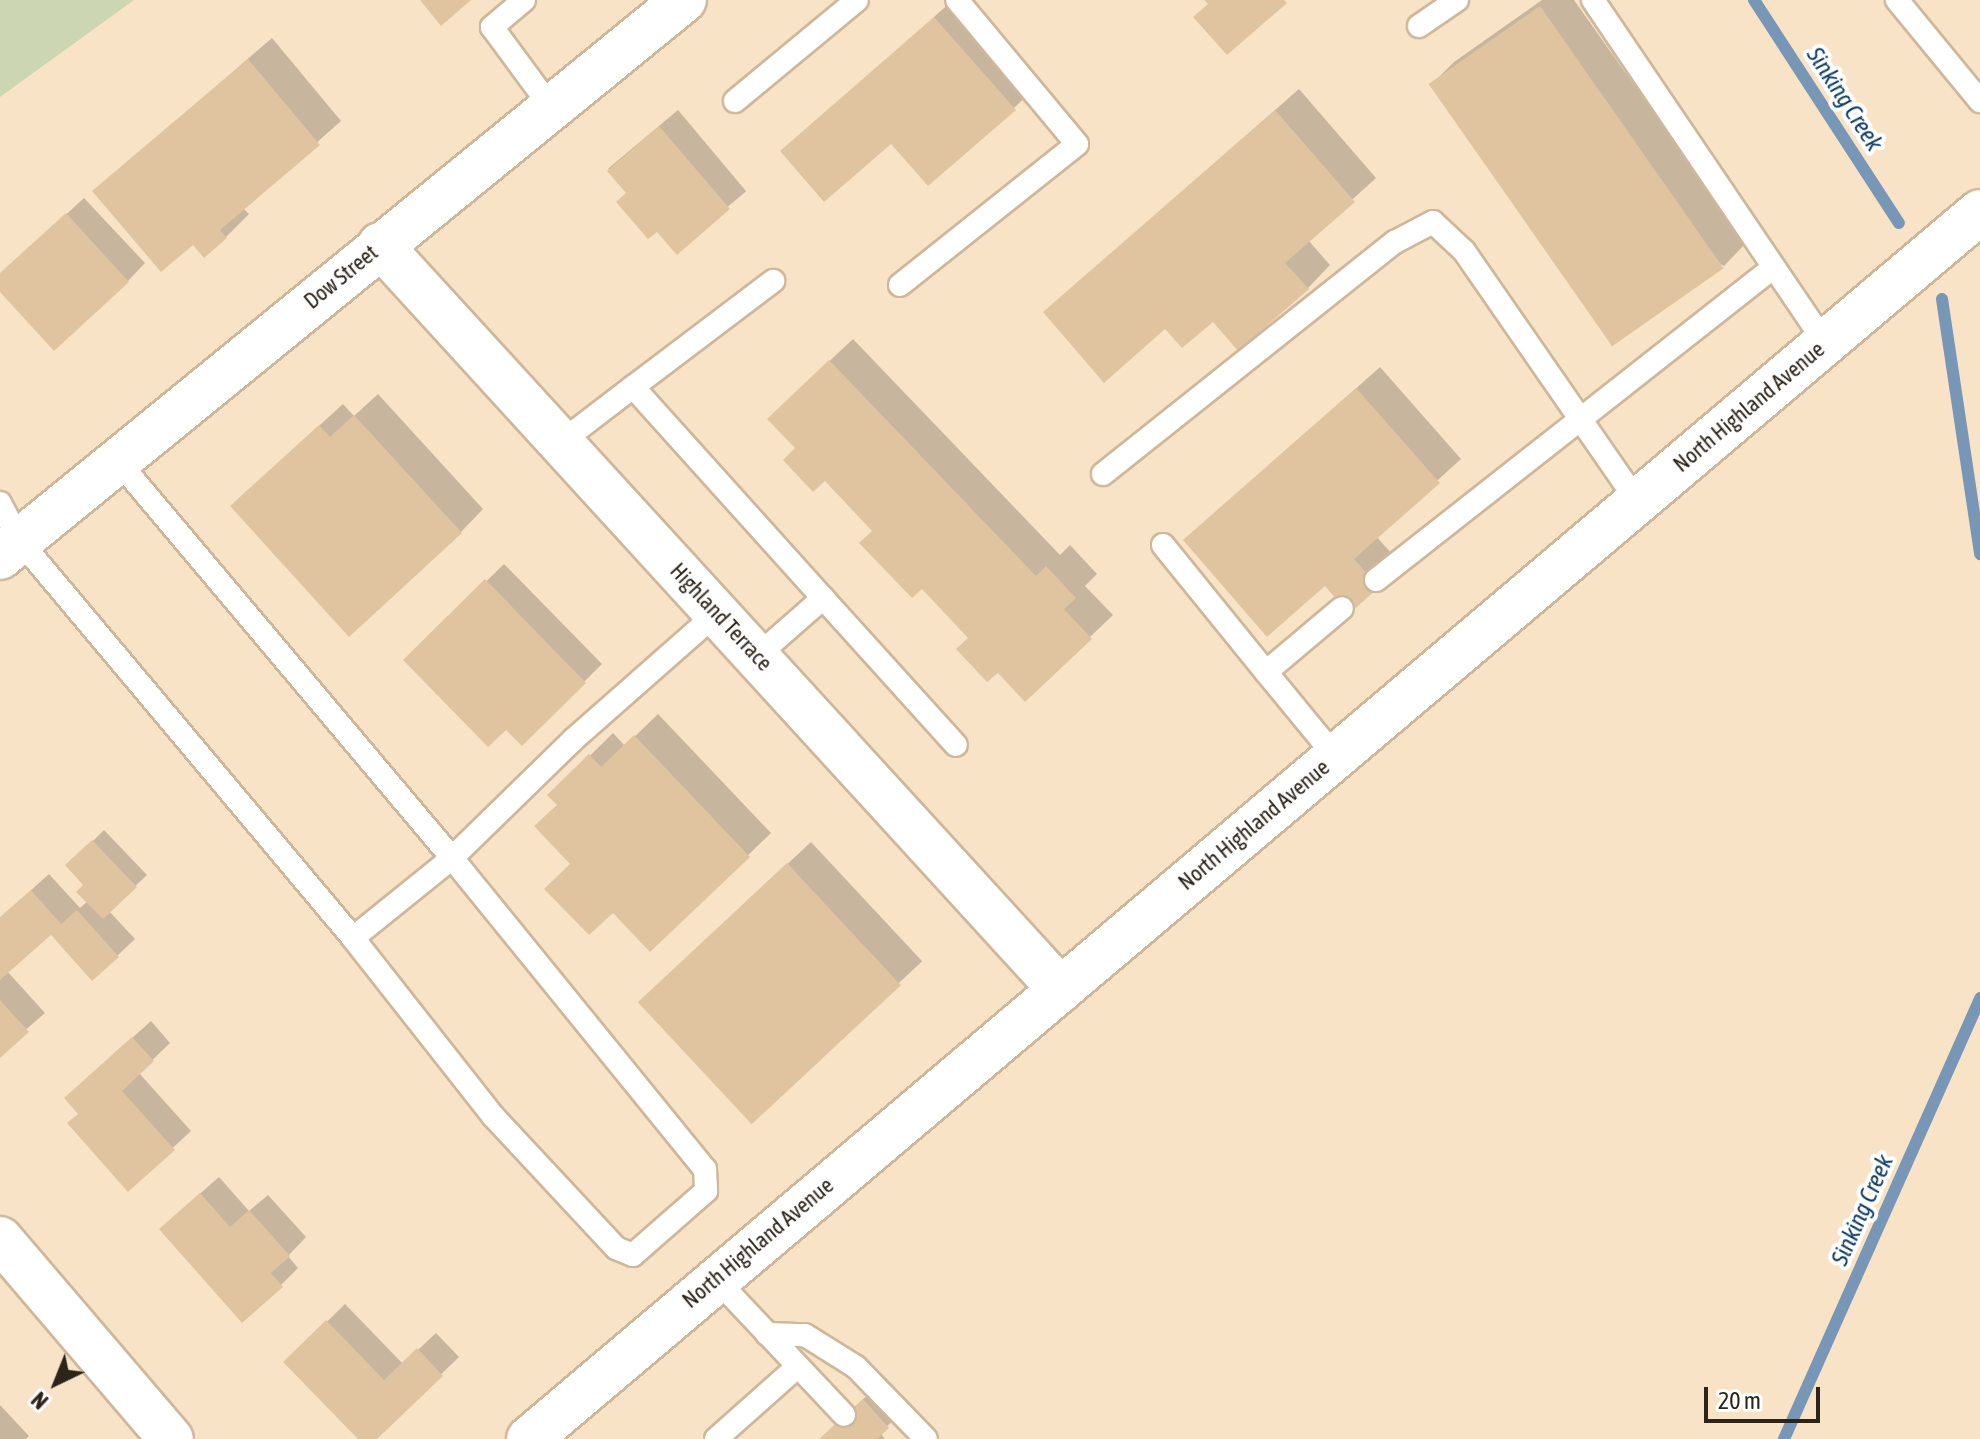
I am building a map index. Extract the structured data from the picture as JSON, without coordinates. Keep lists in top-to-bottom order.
{
  "streets": {
    "street": ["Dow Street", "North Highland Avenue", "Highland Terrace"]
  },
  "crossings": [
    ["Dow Street", "Highland Terrace"],
    ["North Highland Avenue", "Highland Terrace"]
  ],
  "water": ["Sinking Creek"],
  "scale_bar": "20 m",
  "north": "bottom left"
}
